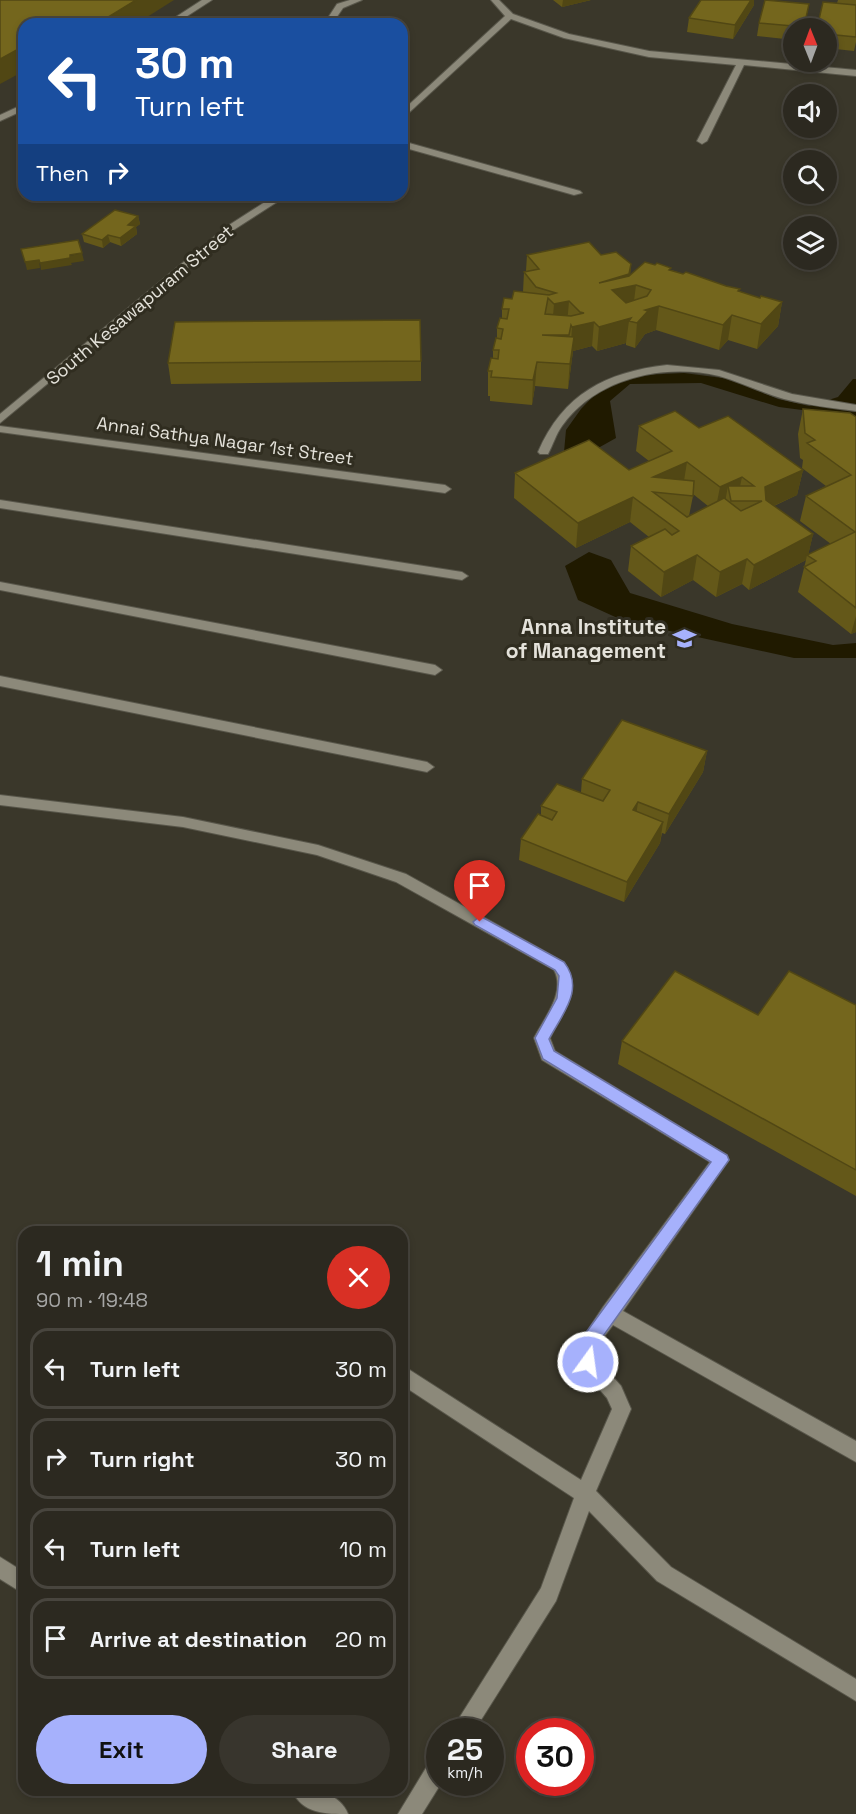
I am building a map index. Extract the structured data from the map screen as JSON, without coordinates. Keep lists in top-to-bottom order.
{
  "streets": {
    "street": ["South Kesawapuram Street", "Annai Sathya Nagar 1st Street"]
  },
  "places": {
    "school or university": ["Anna Institute of Management"]
  },
  "north": "top",
  "page": {
    "turn": ["30 m", "Turn left"],
    "then": "Then",
    "heading": ["1 min", "90 m · 19:48"],
    "list": [
      {
        "name": "Turn left",
        "value": "30 m"
      },
      {
        "name": "Turn right",
        "value": "30 m"
      },
      {
        "name": "Turn left",
        "value": "10 m"
      },
      {
        "name": "Arrive at destination",
        "value": "20 m"
      }
    ],
    "buttons": ["Exit", "Share"],
    "speed": "25 km/h",
    "limit": "30"
  }
}
